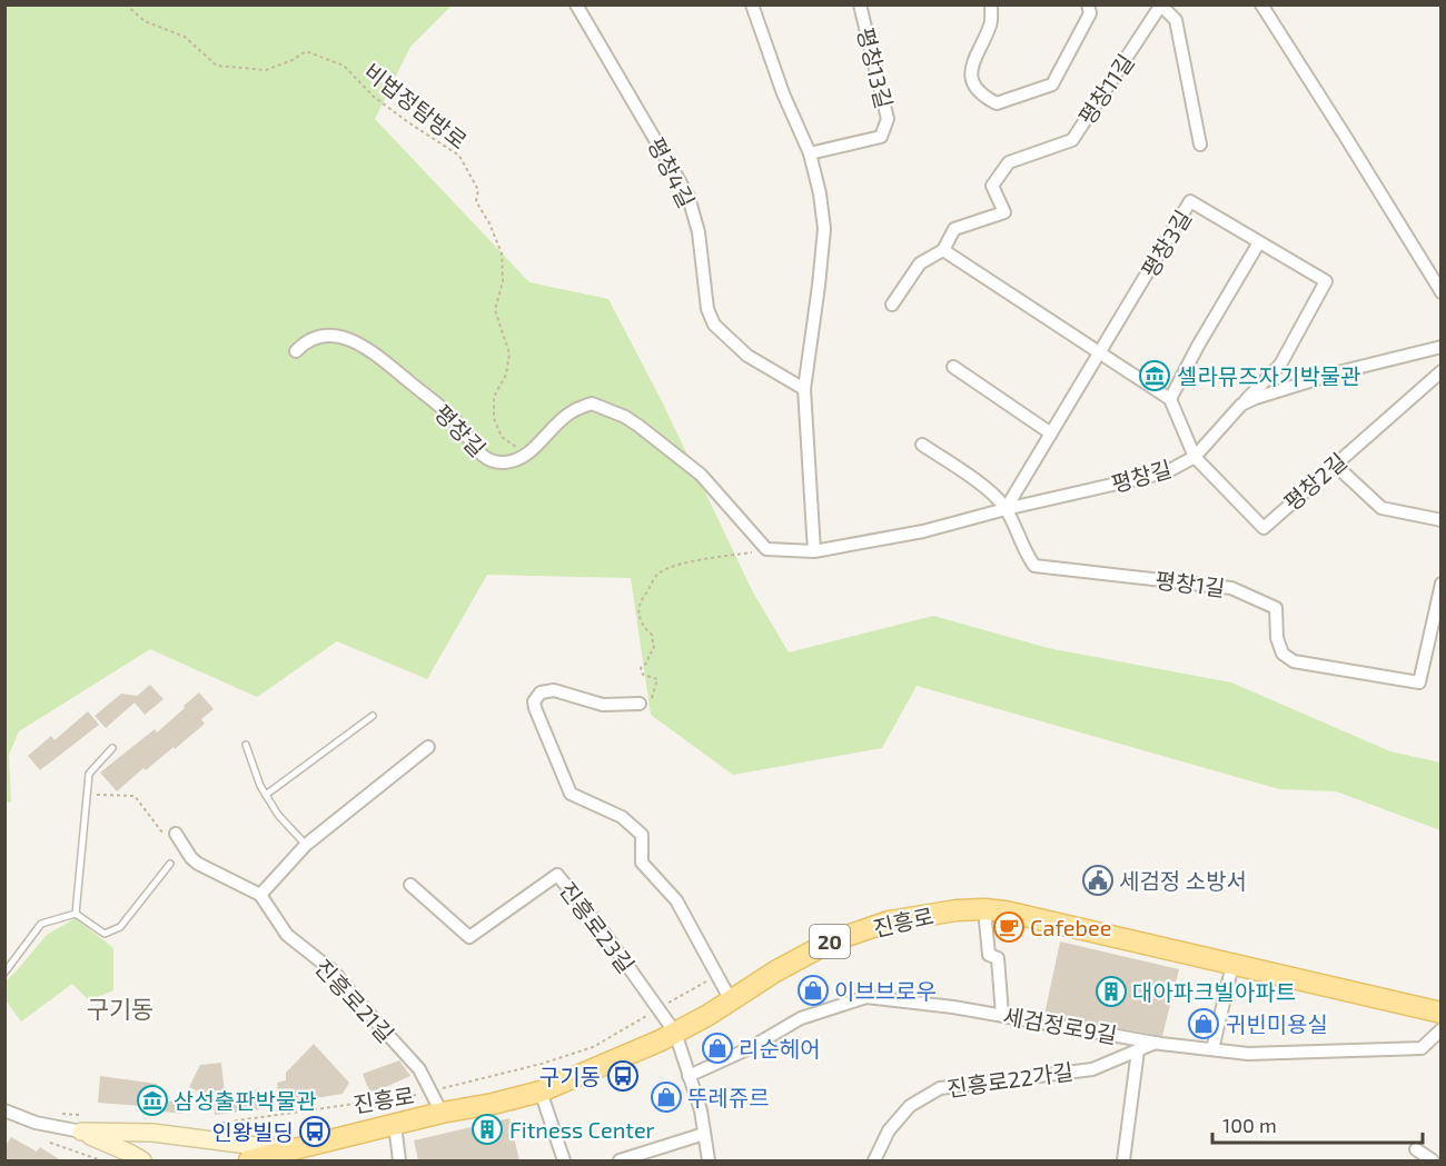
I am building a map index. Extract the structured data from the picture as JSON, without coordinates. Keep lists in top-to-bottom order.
{
  "streets": {
    "main road": ["진흥로", "20"],
    "street": [
      "평창13길",
      "평창11길",
      "평창4길",
      "평창3길",
      "평창길",
      "평창2길",
      "평창1길",
      "진흥로23길",
      "진흥로21길",
      "세검정로9길",
      "진흥로22가길"
    ],
    "path": ["비법정탐방로"]
  },
  "crossings": [
    ["비법정탐방로", "평창길"],
    ["평창3길", "평창길"],
    ["평창3길", "평창1길"],
    ["평창길", "평창2길"],
    ["평창길", "평창1길"],
    ["진흥로", "진흥로23길"],
    ["진흥로", "진흥로21길"],
    ["진흥로23길", "세검정로9길"],
    ["세검정로9길", "진흥로22가길"]
  ],
  "districts": ["구기동"],
  "places": {
    "museum": ["셀라뮤즈자기박물관", "삼성출판박물관"],
    "public building": ["세검정 소방서"],
    "cafe": ["Cafebee"],
    "shop": [
      "이브브로우",
      "귀빈미용실",
      "리순헤어",
      "뚜레쥬르"
    ],
    "building": ["대아파크빌아파트", "Fitness Center"],
    "bus stop": ["구기동", "인왕빌딩"]
  },
  "scale_bar": "100 m"
}
